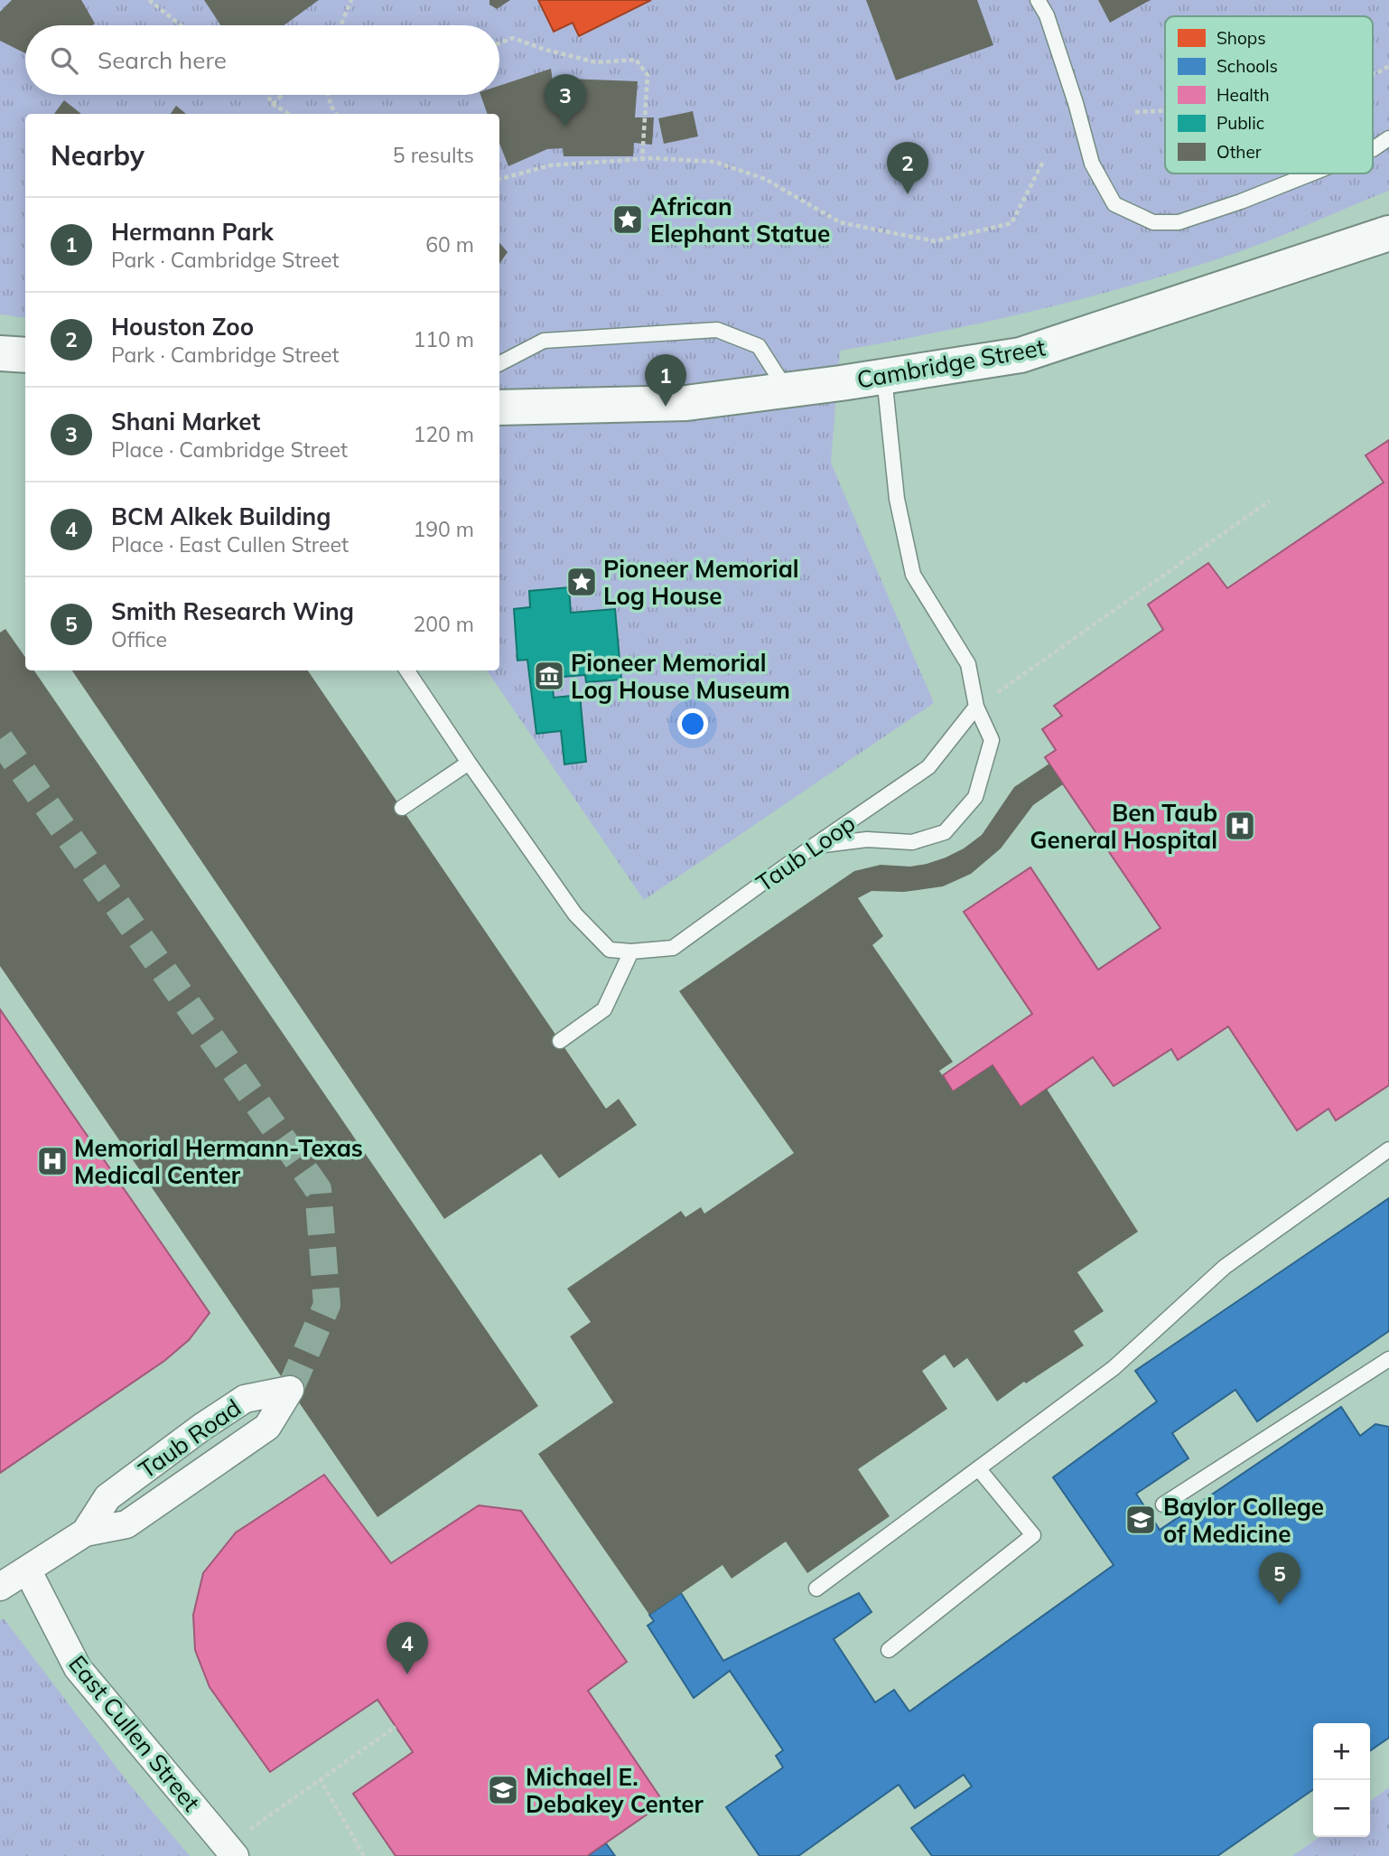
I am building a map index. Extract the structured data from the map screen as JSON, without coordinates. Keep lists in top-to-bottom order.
{
  "streets": {
    "street": ["Cambridge Street", "Taub Road", "East Cullen Street"],
    "lane": ["Taub Loop"]
  },
  "places": {
    "place": ["African Elephant Statue", "Pioneer Memorial Log House"],
    "museum": ["Pioneer Memorial Log House Museum"],
    "hospital": ["Ben Taub General Hospital", "Memorial Hermann-Texas Medical Center"],
    "school or university": ["Baylor College of Medicine", "Michael E. Debakey Center"]
  },
  "legend": [
    "Shops",
    "Schools",
    "Health",
    "Public",
    "Other"
  ],
  "page": {
    "search": "Search here",
    "pins": [
      "3",
      "2",
      "1",
      "5",
      "4"
    ],
    "heading": ["Nearby", "5 results"],
    "list": [
      {
        "mark": "1",
        "name": "Hermann Park",
        "note": "Park · Cambridge Street",
        "value": "60 m"
      },
      {
        "mark": "2",
        "name": "Houston Zoo",
        "note": "Park · Cambridge Street",
        "value": "110 m"
      },
      {
        "mark": "3",
        "name": "Shani Market",
        "note": "Place · Cambridge Street",
        "value": "120 m"
      },
      {
        "mark": "4",
        "name": "BCM Alkek Building",
        "note": "Place · East Cullen Street",
        "value": "190 m"
      },
      {
        "mark": "5",
        "name": "Smith Research Wing",
        "note": "Office",
        "value": "200 m"
      }
    ],
    "map_buttons": ["+", "−"]
  }
}
